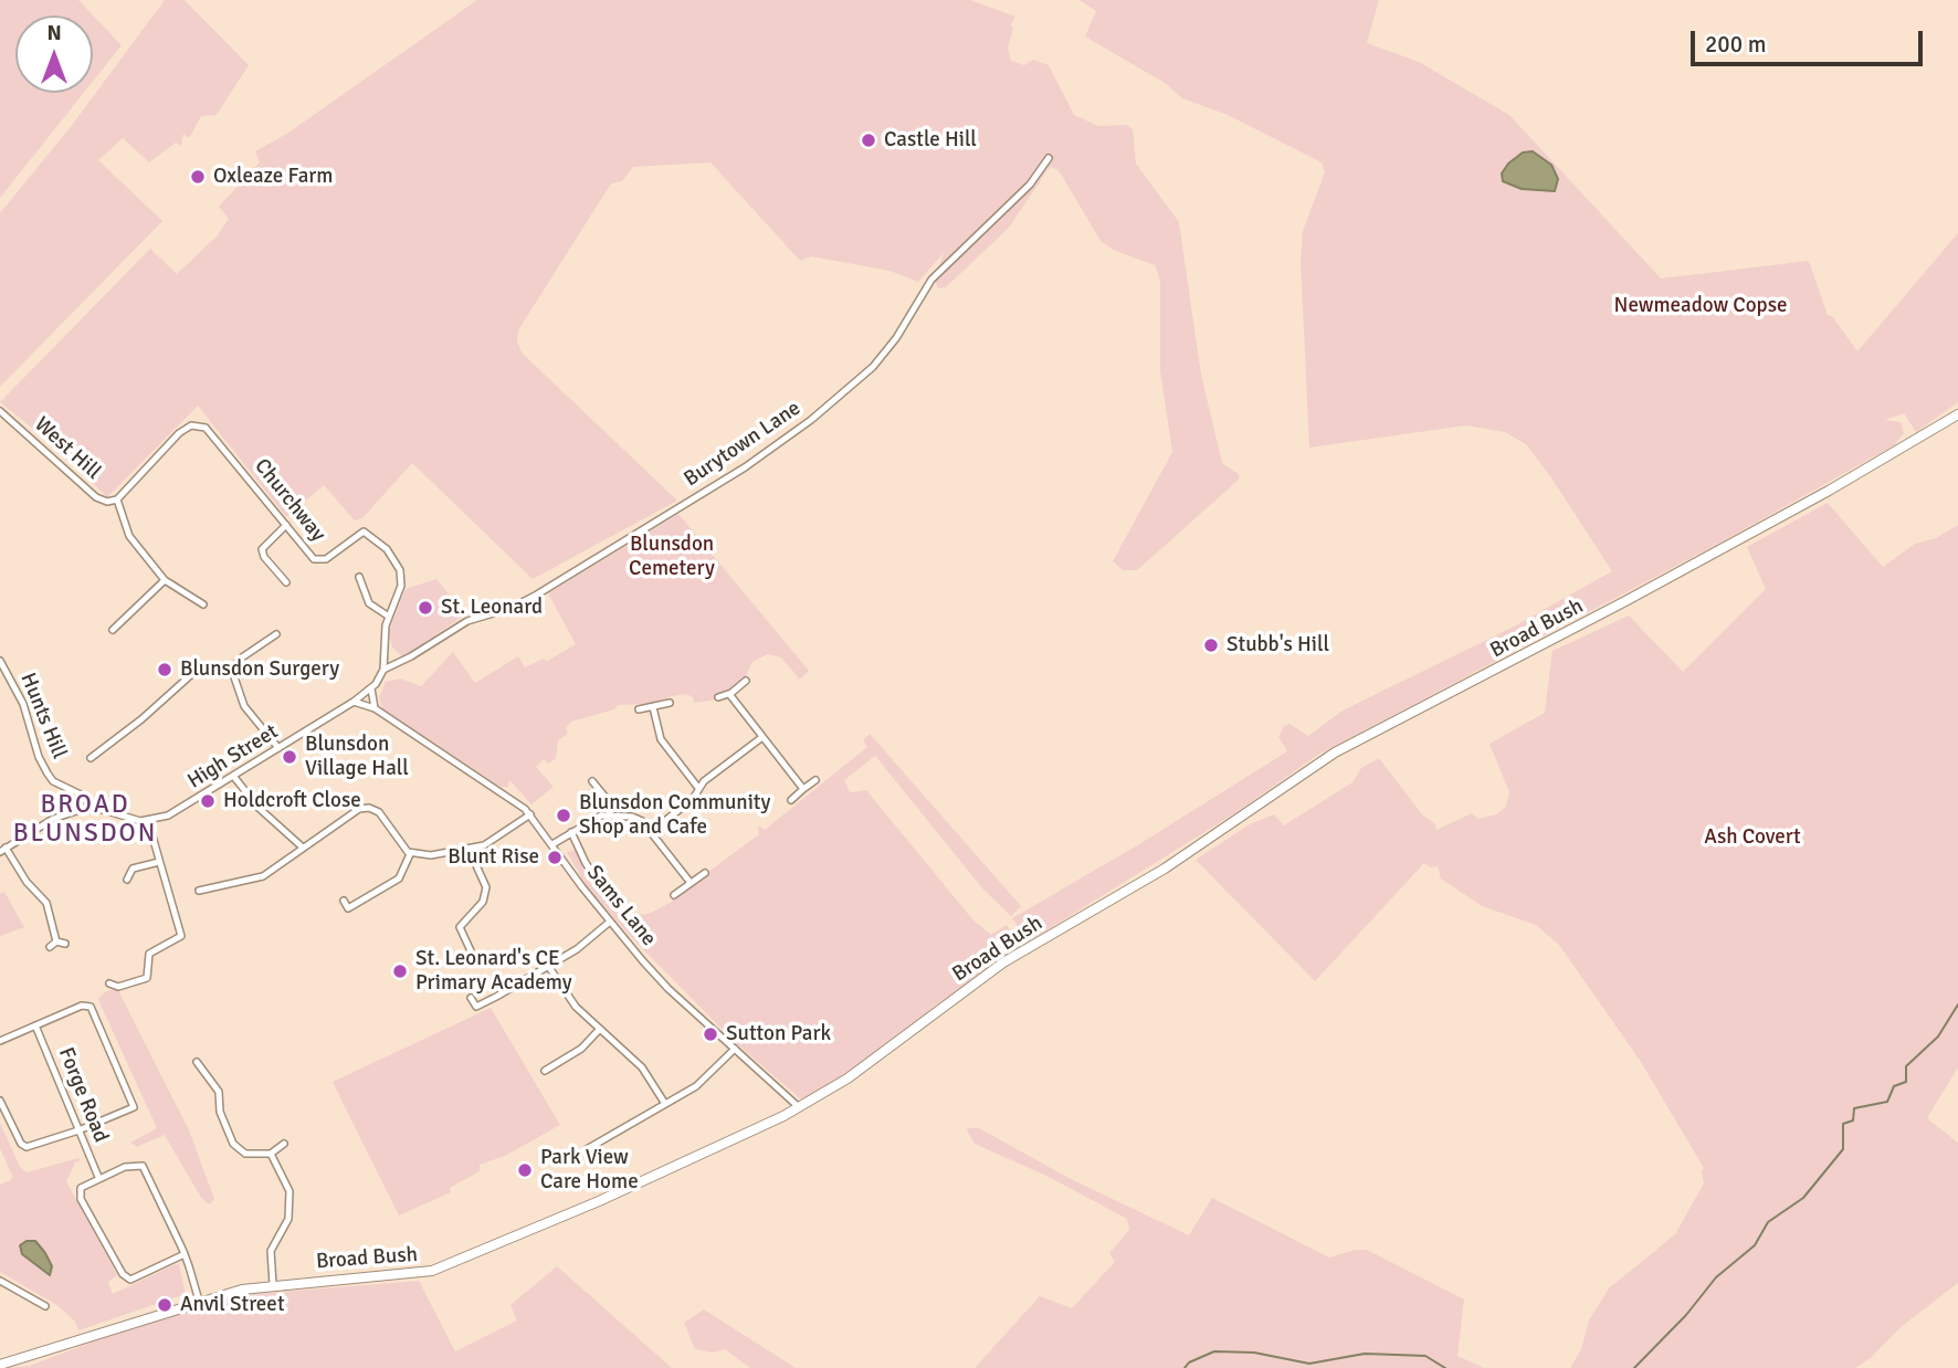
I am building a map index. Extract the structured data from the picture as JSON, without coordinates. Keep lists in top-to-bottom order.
{
  "streets": {
    "main road": ["Broad Bush"],
    "street": [
      "Burytown Lane",
      "West Hill",
      "Churchway",
      "Hunts Hill",
      "High Street",
      "Sams Lane",
      "Forge Road"
    ]
  },
  "crossings": [
    ["Burytown Lane", "Churchway"],
    ["Burytown Lane", "High Street"],
    ["West Hill", "Churchway"],
    ["Churchway", "High Street"],
    ["Broad Bush", "Sams Lane"],
    ["High Street", "Sams Lane"]
  ],
  "districts": ["BROAD BLUNSDON"],
  "parks": ["Newmeadow Copse", "Blunsdon Cemetery", "Ash Covert"],
  "places": [
    "Castle Hill",
    "Oxleaze Farm",
    "St. Leonard",
    "Stubb's Hill",
    "Blunsdon Surgery",
    "Blunsdon Village Hall",
    "Holdcroft Close",
    "Blunsdon Community Shop and Cafe",
    "Blunt Rise",
    "St. Leonard's CE Primary Academy",
    "Sutton Park",
    "Park View Care Home",
    "Anvil Street"
  ],
  "scale_bar": "200 m",
  "north": "top"
}
